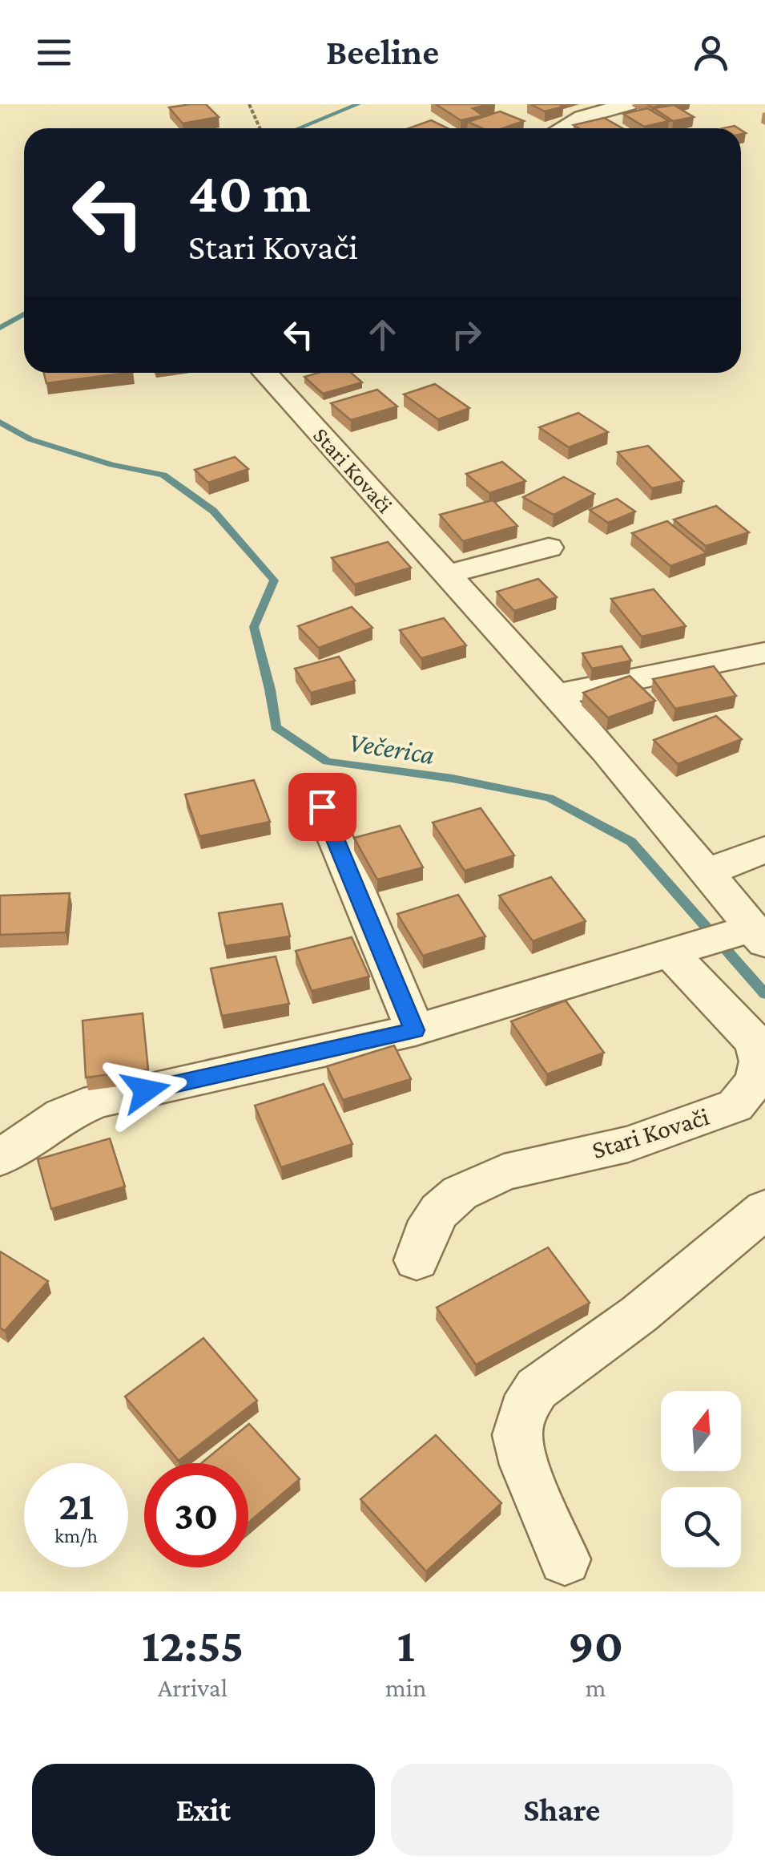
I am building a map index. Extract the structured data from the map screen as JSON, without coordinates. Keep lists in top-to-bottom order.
{
  "streets": {
    "street": ["Stari Kovači"]
  },
  "water": ["Večerica"],
  "north": "top",
  "page": {
    "header": "Beeline",
    "turn": ["40 m", "Stari Kovači"],
    "speed": "21 km/h",
    "limit": "30",
    "eta": [
      "12:55",
      "Arrival",
      "1",
      "min",
      "90",
      "m"
    ],
    "buttons": ["Exit", "Share"]
  }
}
